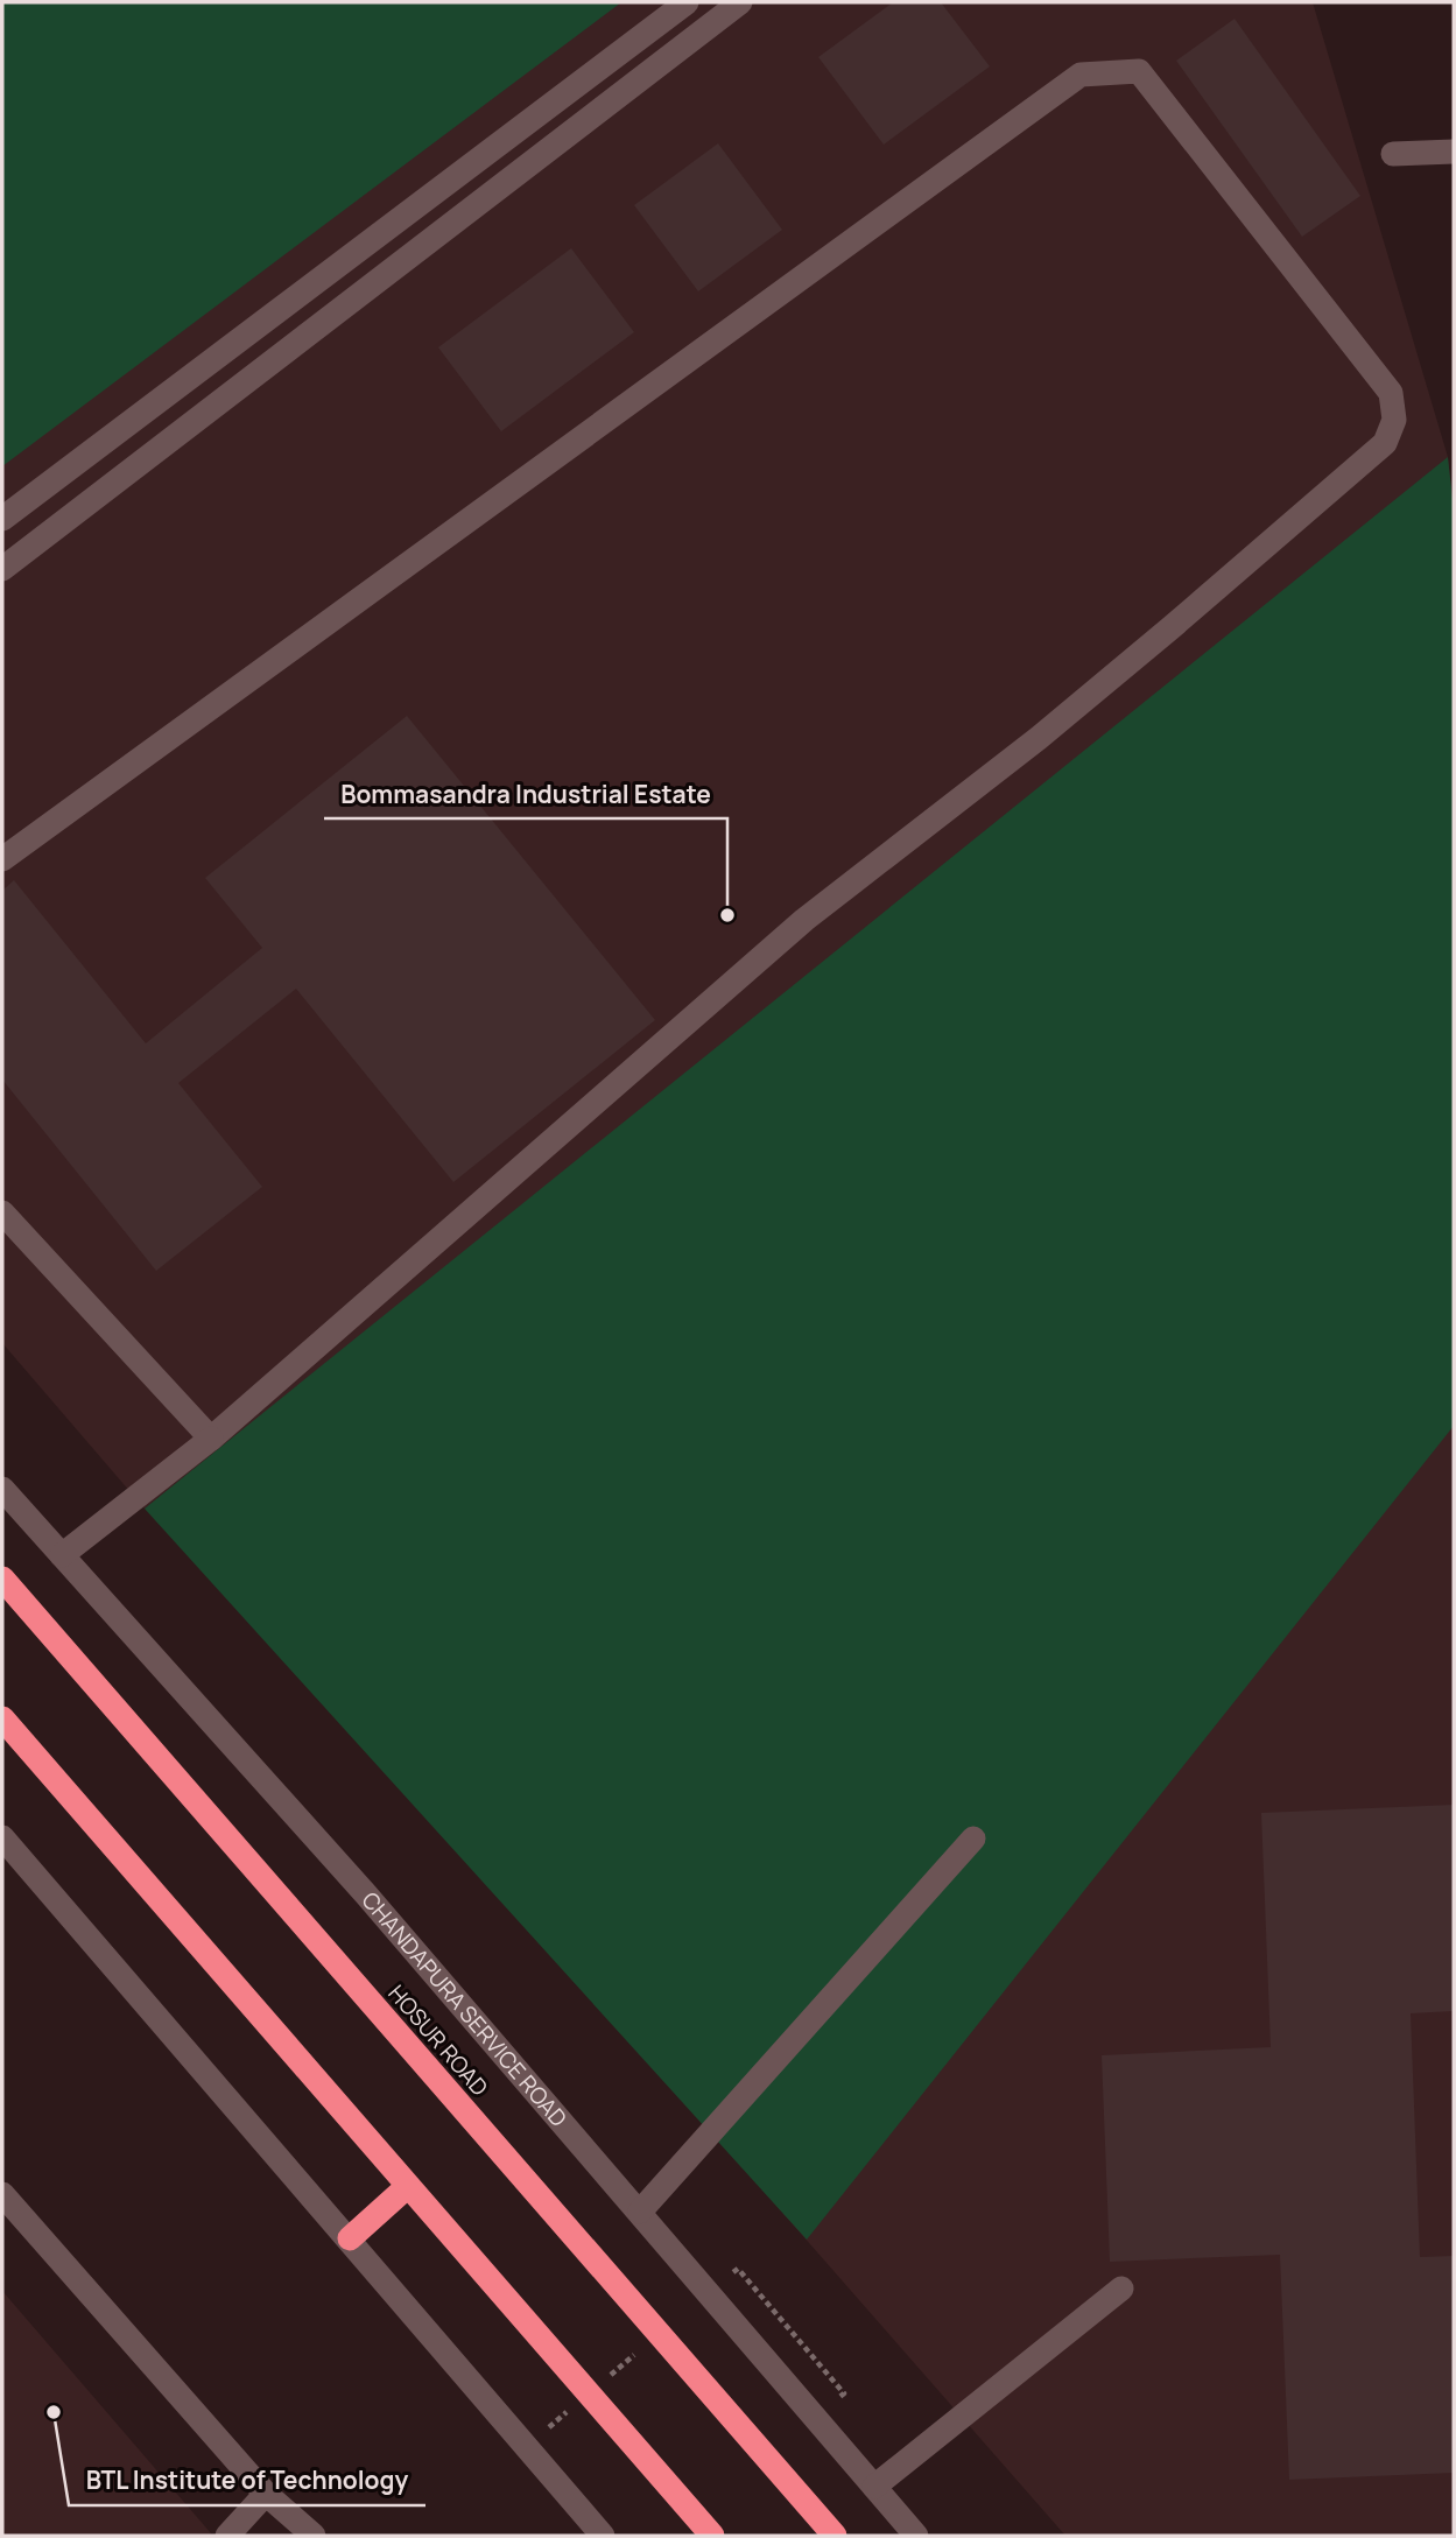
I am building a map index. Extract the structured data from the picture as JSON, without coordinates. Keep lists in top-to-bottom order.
{
  "streets": {
    "highway": ["HOSUR ROAD"],
    "street": ["CHANDAPURA SERVICE ROAD"]
  },
  "places": ["Bommasandra Industrial Estate", "BTL Institute of Technology"]
}
